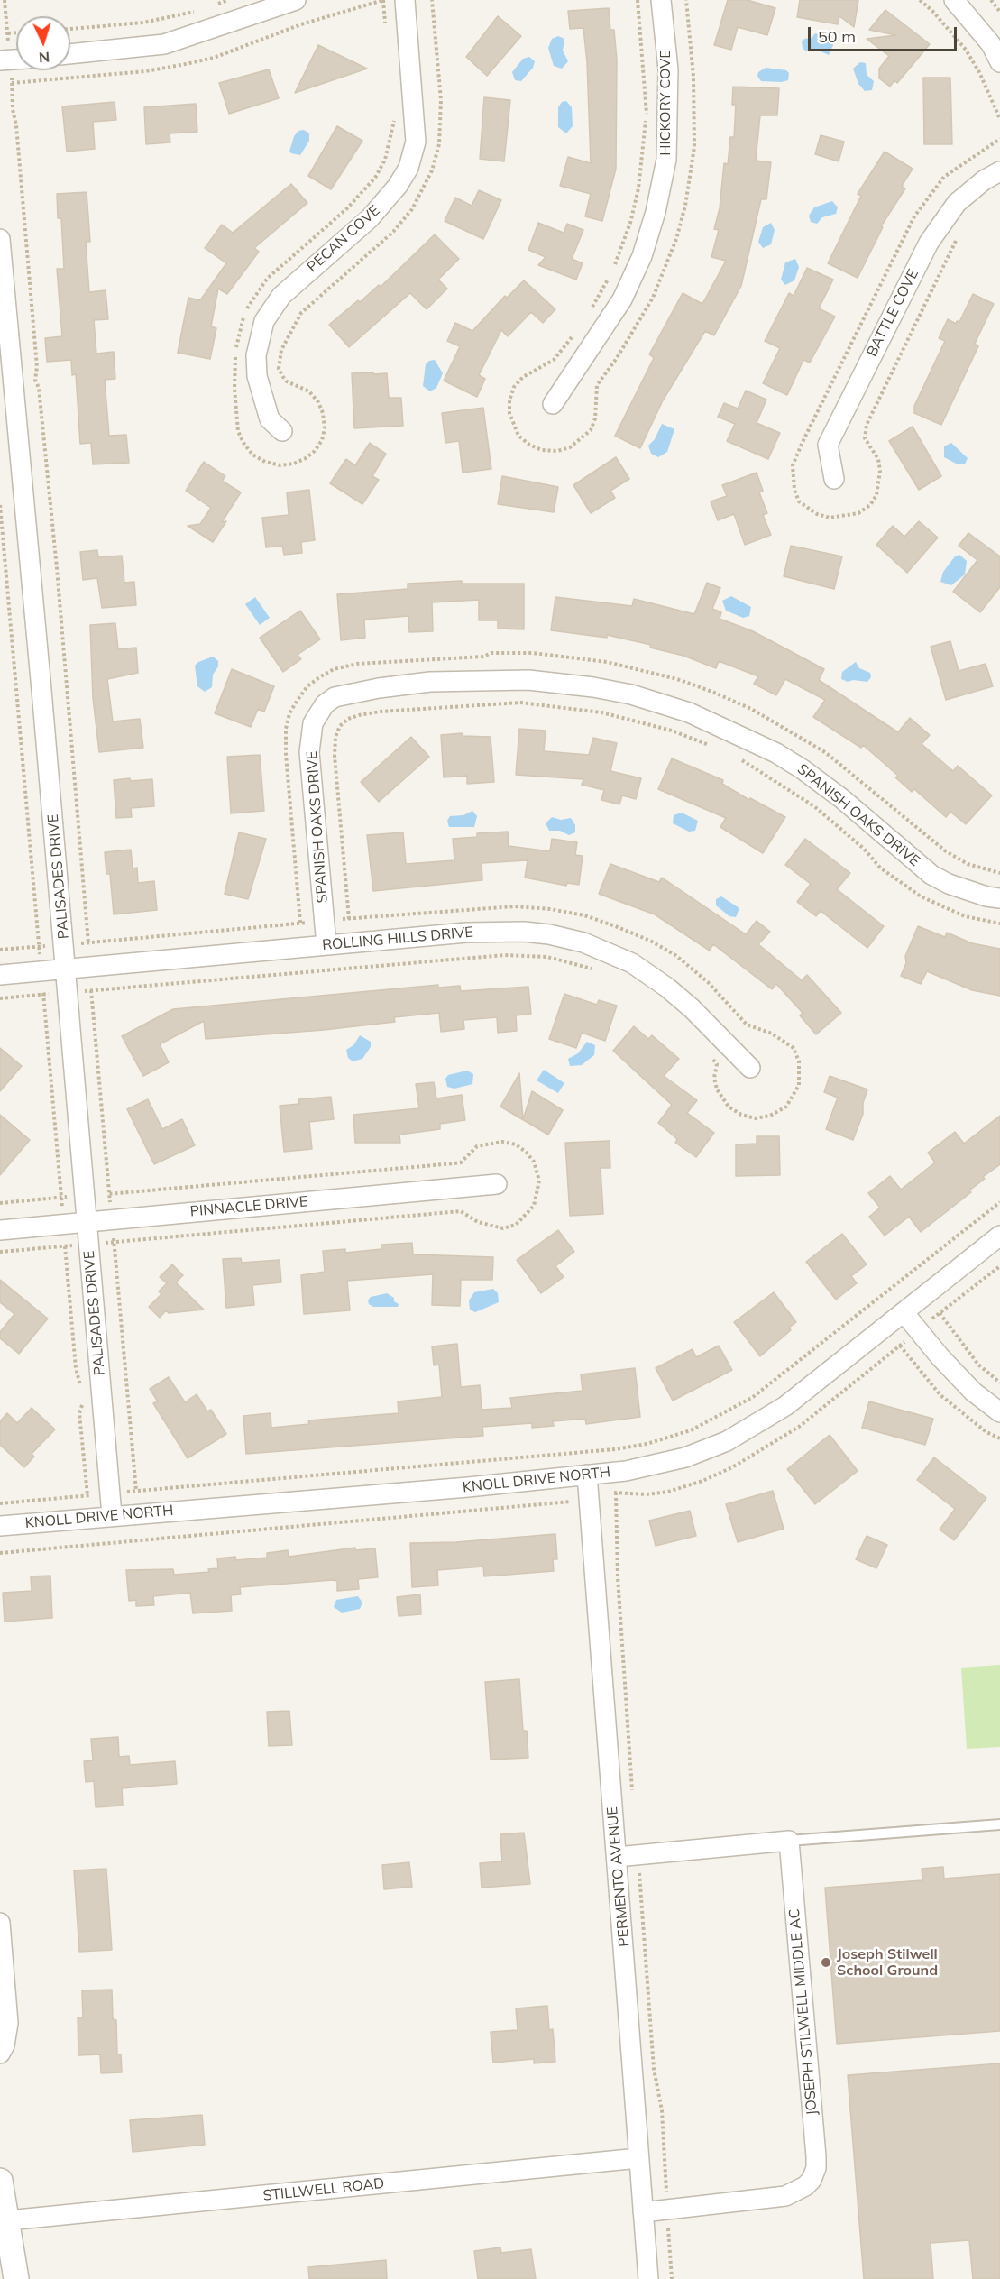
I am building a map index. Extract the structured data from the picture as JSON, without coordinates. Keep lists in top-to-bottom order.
{
  "streets": {
    "street": [
      "HICKORY COVE",
      "PECAN COVE",
      "BATTLE COVE",
      "SPANISH OAKS DRIVE",
      "PALISADES DRIVE",
      "ROLLING HILLS DRIVE",
      "PINNACLE DRIVE",
      "KNOLL DRIVE NORTH",
      "PERMENTO AVENUE",
      "JOSEPH STILWELL MIDDLE AC",
      "STILLWELL ROAD"
    ]
  },
  "crossings": [
    ["SPANISH OAKS DRIVE", "ROLLING HILLS DRIVE"],
    ["PALISADES DRIVE", "ROLLING HILLS DRIVE"],
    ["PALISADES DRIVE", "PINNACLE DRIVE"],
    ["PALISADES DRIVE", "KNOLL DRIVE NORTH"],
    ["KNOLL DRIVE NORTH", "PERMENTO AVENUE"],
    ["PERMENTO AVENUE", "JOSEPH STILWELL MIDDLE AC"],
    ["PERMENTO AVENUE", "STILLWELL ROAD"]
  ],
  "places": ["Joseph Stilwell School Ground"],
  "scale_bar": "50 m",
  "north": "bottom"
}
